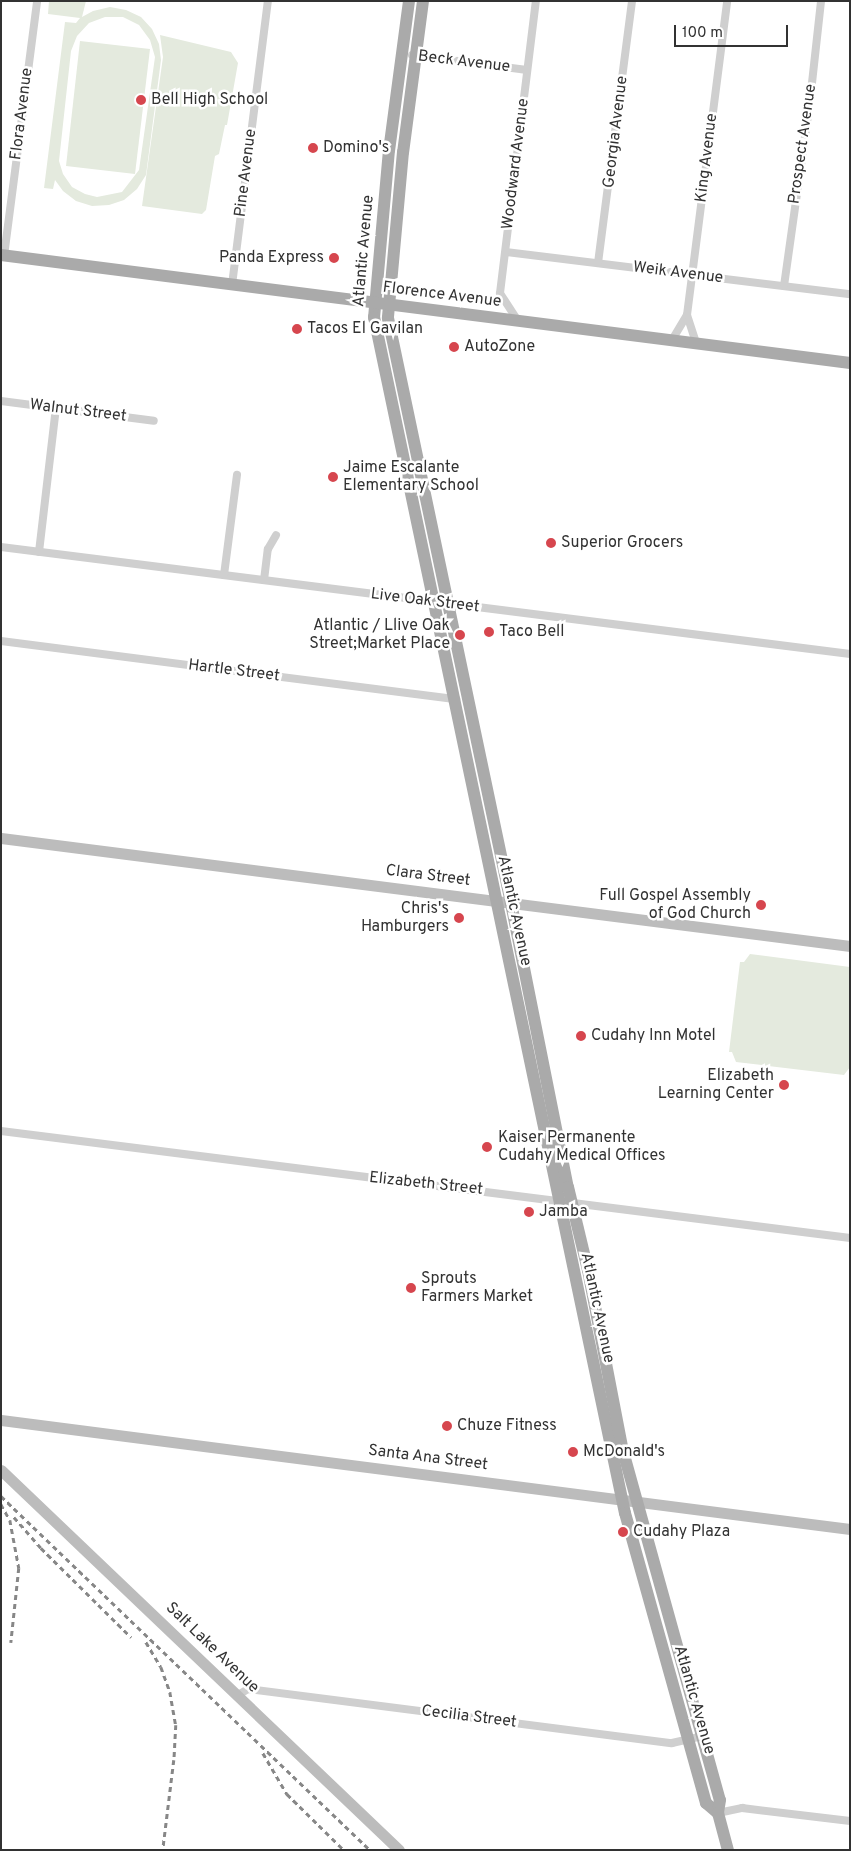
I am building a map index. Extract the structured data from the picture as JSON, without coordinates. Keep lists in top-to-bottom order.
{
  "streets": {
    "main road": ["Atlantic Avenue", "Florence Avenue"],
    "street": [
      "Beck Avenue",
      "Flora Avenue",
      "Georgia Avenue",
      "Prospect Avenue",
      "King Avenue",
      "Woodward Avenue",
      "Pine Avenue",
      "Weik Avenue",
      "Walnut Street",
      "Live Oak Street",
      "Hartle Street",
      "Clara Street",
      "Elizabeth Street",
      "Santa Ana Street",
      "Salt Lake Avenue",
      "Cecilia Street"
    ]
  },
  "crossings": [
    ["Beck Avenue", "Woodward Avenue"],
    ["Beck Avenue", "Atlantic Avenue"],
    ["Flora Avenue", "Florence Avenue"],
    ["Georgia Avenue", "Weik Avenue"],
    ["Prospect Avenue", "Weik Avenue"],
    ["King Avenue", "Weik Avenue"],
    ["King Avenue", "Florence Avenue"],
    ["Woodward Avenue", "Weik Avenue"],
    ["Woodward Avenue", "Florence Avenue"],
    ["Pine Avenue", "Florence Avenue"],
    ["Atlantic Avenue", "Florence Avenue"],
    ["Atlantic Avenue", "Live Oak Street"],
    ["Atlantic Avenue", "Hartle Street"],
    ["Atlantic Avenue", "Clara Street"],
    ["Atlantic Avenue", "Elizabeth Street"],
    ["Atlantic Avenue", "Santa Ana Street"],
    ["Atlantic Avenue", "Cecilia Street"],
    ["Salt Lake Avenue", "Cecilia Street"]
  ],
  "places": [
    "Bell High School",
    "Domino's",
    "Panda Express",
    "Tacos El Gavilan",
    "AutoZone",
    "Jaime Escalante Elementary School",
    "Superior Grocers",
    "Taco Bell",
    "Atlantic / Llive Oak Street;Market Place",
    "Full Gospel Assembly of God Church",
    "Chris's Hamburgers",
    "Cudahy Inn Motel",
    "Elizabeth Learning Center",
    "Kaiser Permanente Cudahy Medical Offices",
    "Jamba",
    "Sprouts Farmers Market",
    "Chuze Fitness",
    "McDonald's",
    "Cudahy Plaza"
  ],
  "scale_bar": "100 m"
}
